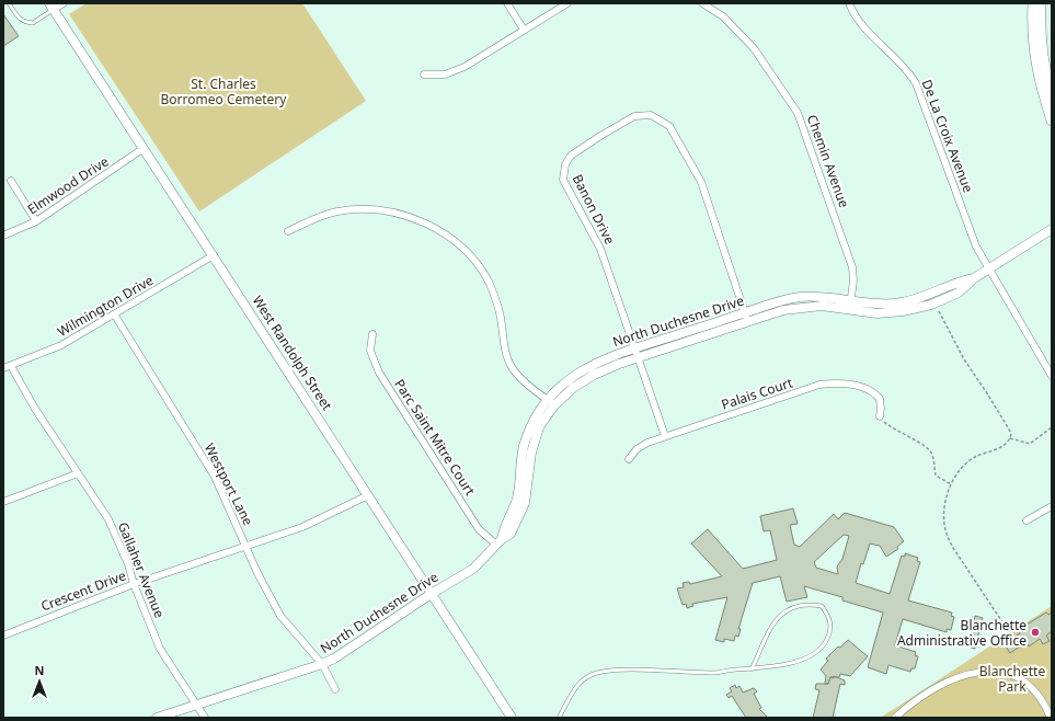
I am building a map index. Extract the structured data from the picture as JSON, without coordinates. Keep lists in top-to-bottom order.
{
  "streets": {
    "street": [
      "De La Croix Avenue",
      "Chemin Avenue",
      "Elmwood Drive",
      "Banon Drive",
      "Wilmington Drive",
      "North Duchesne Drive",
      "West Randolph Street",
      "Palais Court",
      "Parc Saint Mitre Court",
      "Westport Lane",
      "Gallaher Avenue",
      "Crescent Drive"
    ]
  },
  "crossings": [
    ["De La Croix Avenue", "North Duchesne Drive"],
    ["Chemin Avenue", "North Duchesne Drive"],
    ["Elmwood Drive", "West Randolph Street"],
    ["Banon Drive", "North Duchesne Drive"],
    ["Wilmington Drive", "West Randolph Street"],
    ["Wilmington Drive", "Westport Lane"],
    ["Wilmington Drive", "Gallaher Avenue"],
    ["North Duchesne Drive", "West Randolph Street"],
    ["North Duchesne Drive", "Parc Saint Mitre Court"],
    ["North Duchesne Drive", "Westport Lane"],
    ["North Duchesne Drive", "Gallaher Avenue"],
    ["West Randolph Street", "Crescent Drive"],
    ["Westport Lane", "Crescent Drive"],
    ["Gallaher Avenue", "Crescent Drive"]
  ],
  "parks": ["St. Charles Borromeo Cemetery", "Blanchette Park"],
  "places": ["Blanchette Administrative Office"],
  "north": "top"
}
